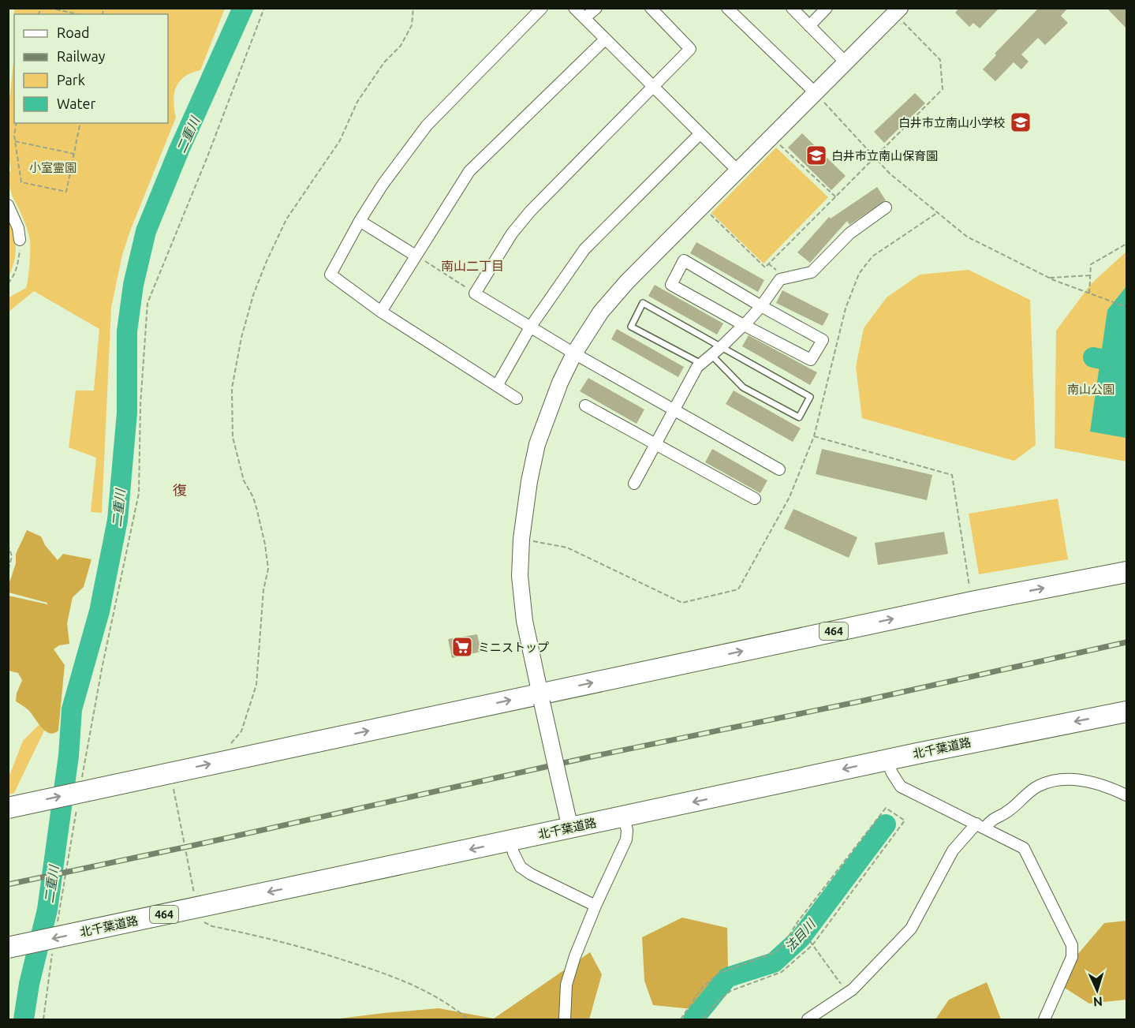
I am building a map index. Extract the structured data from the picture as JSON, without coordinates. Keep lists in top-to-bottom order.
{
  "streets": {
    "highway": ["464", "北千葉道路"]
  },
  "districts": ["南山二丁目", "復"],
  "water": ["二重川", "法目川"],
  "parks": ["小室霊園", "南山公園"],
  "places": {
    "school or university": ["白井市立南山小学校", "白井市立南山保育園"],
    "supermarket": ["ミニストップ"]
  },
  "legend": [
    "Road",
    "Railway",
    "Park",
    "Water"
  ],
  "north": "bottom"
}
